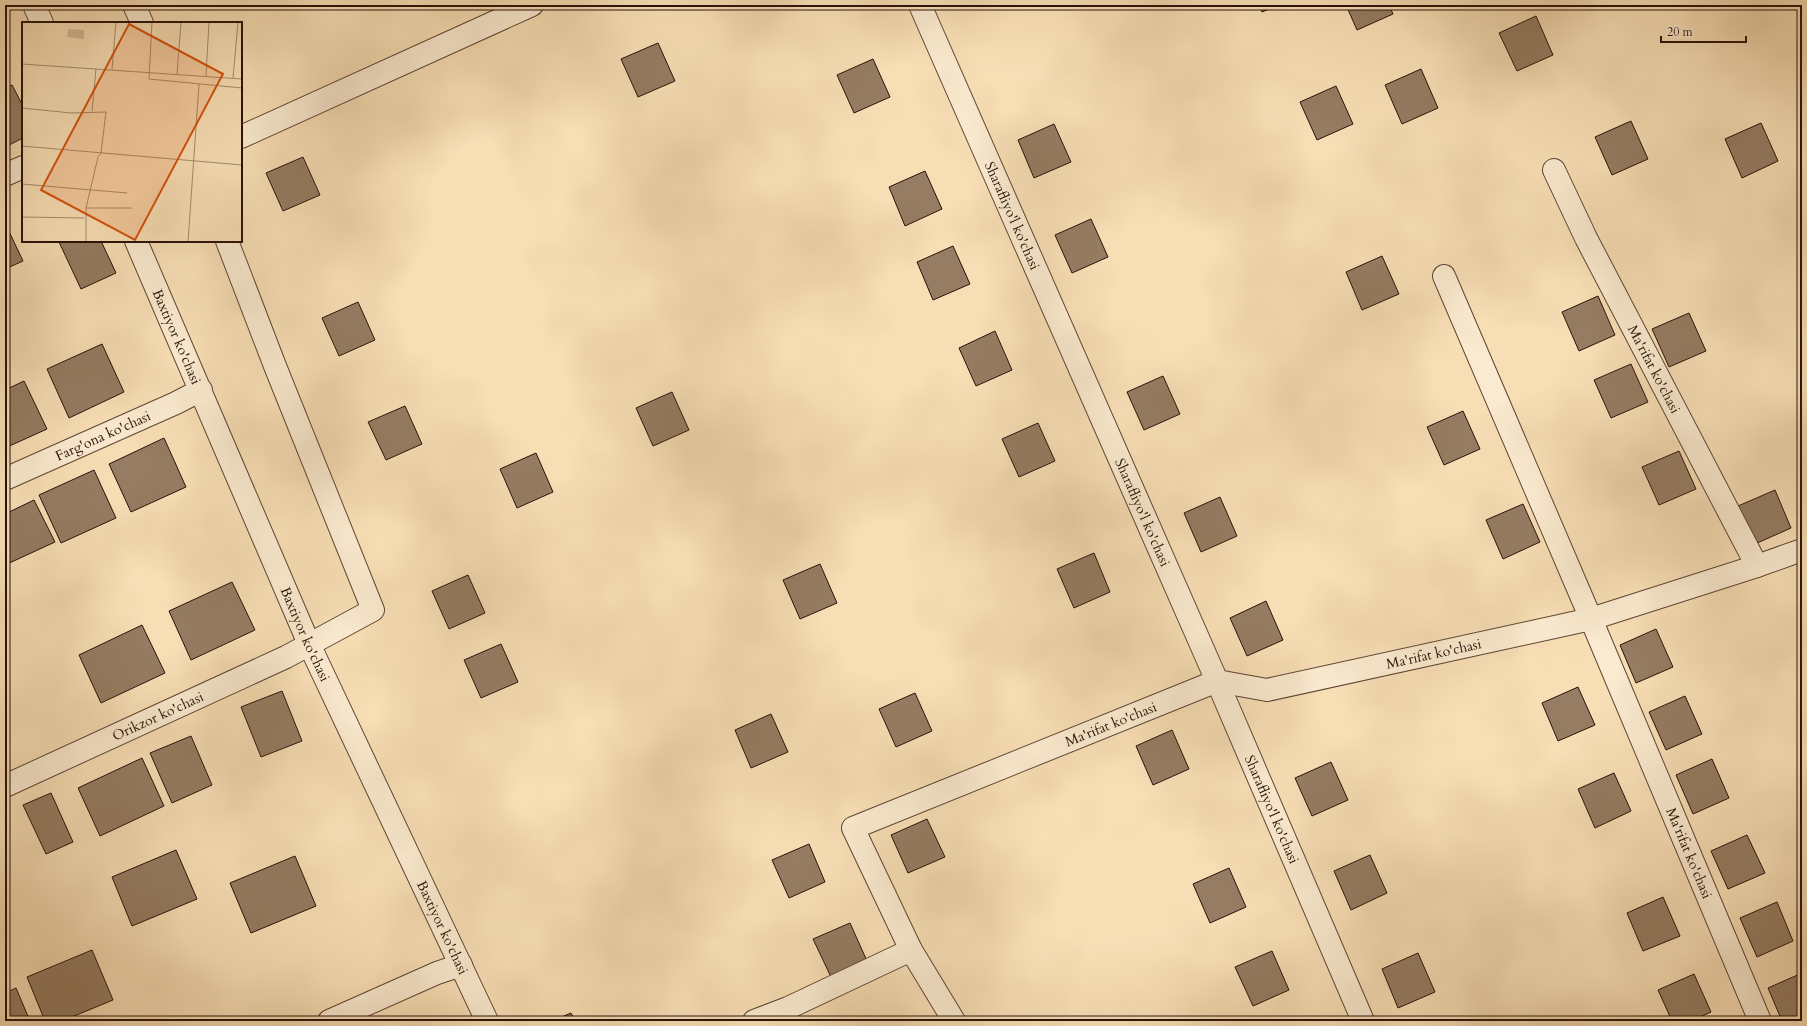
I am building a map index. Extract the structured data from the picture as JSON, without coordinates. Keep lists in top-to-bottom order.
{
  "streets": {
    "street": [
      "Sharafliyo'l ko'chasi",
      "Baxtiyor ko'chasi",
      "Ma'rifat ko'chasi",
      "Farg'ona ko'chasi",
      "Orikzor ko'chasi"
    ]
  },
  "crossings": [
    ["Sharafliyo'l ko'chasi", "Ma'rifat ko'chasi"],
    ["Baxtiyor ko'chasi", "Farg'ona ko'chasi"],
    ["Baxtiyor ko'chasi", "Orikzor ko'chasi"]
  ],
  "scale_bar": "20 m"
}
